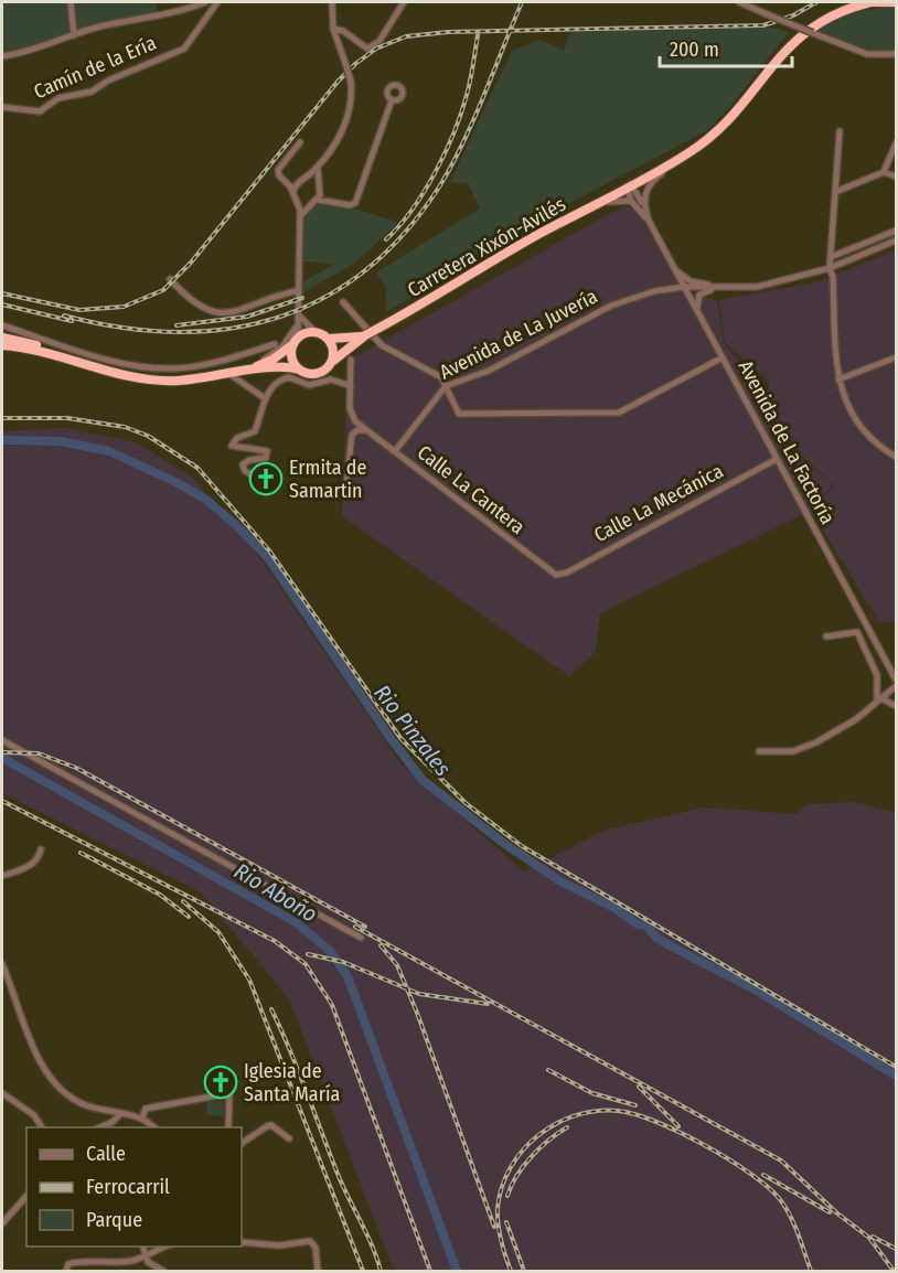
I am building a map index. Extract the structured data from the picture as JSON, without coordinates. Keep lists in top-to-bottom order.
{
  "streets": {
    "highway": ["Carretera Xixón-Avilés"],
    "street": [
      "Camín de la Ería",
      "Avenida de La Juvería",
      "Avenida de La Factoría",
      "Calle La Cantera",
      "Calle La Mecánica"
    ]
  },
  "crossings": [
    ["Carretera Xixón-Avilés", "Avenida de La Factoría"],
    ["Avenida de La Juvería", "Avenida de La Factoría"],
    ["Avenida de La Juvería", "Calle La Cantera"],
    ["Avenida de La Factoría", "Calle La Mecánica"],
    ["Calle La Cantera", "Calle La Mecánica"]
  ],
  "water": ["Rio Pinzales", "Rio Aboño"],
  "places": {
    "church": ["Ermita de Samartin", "Iglesia de Santa María"]
  },
  "legend": ["Calle", "Ferrocarril", "Parque"],
  "scale_bar": "200 m"
}
